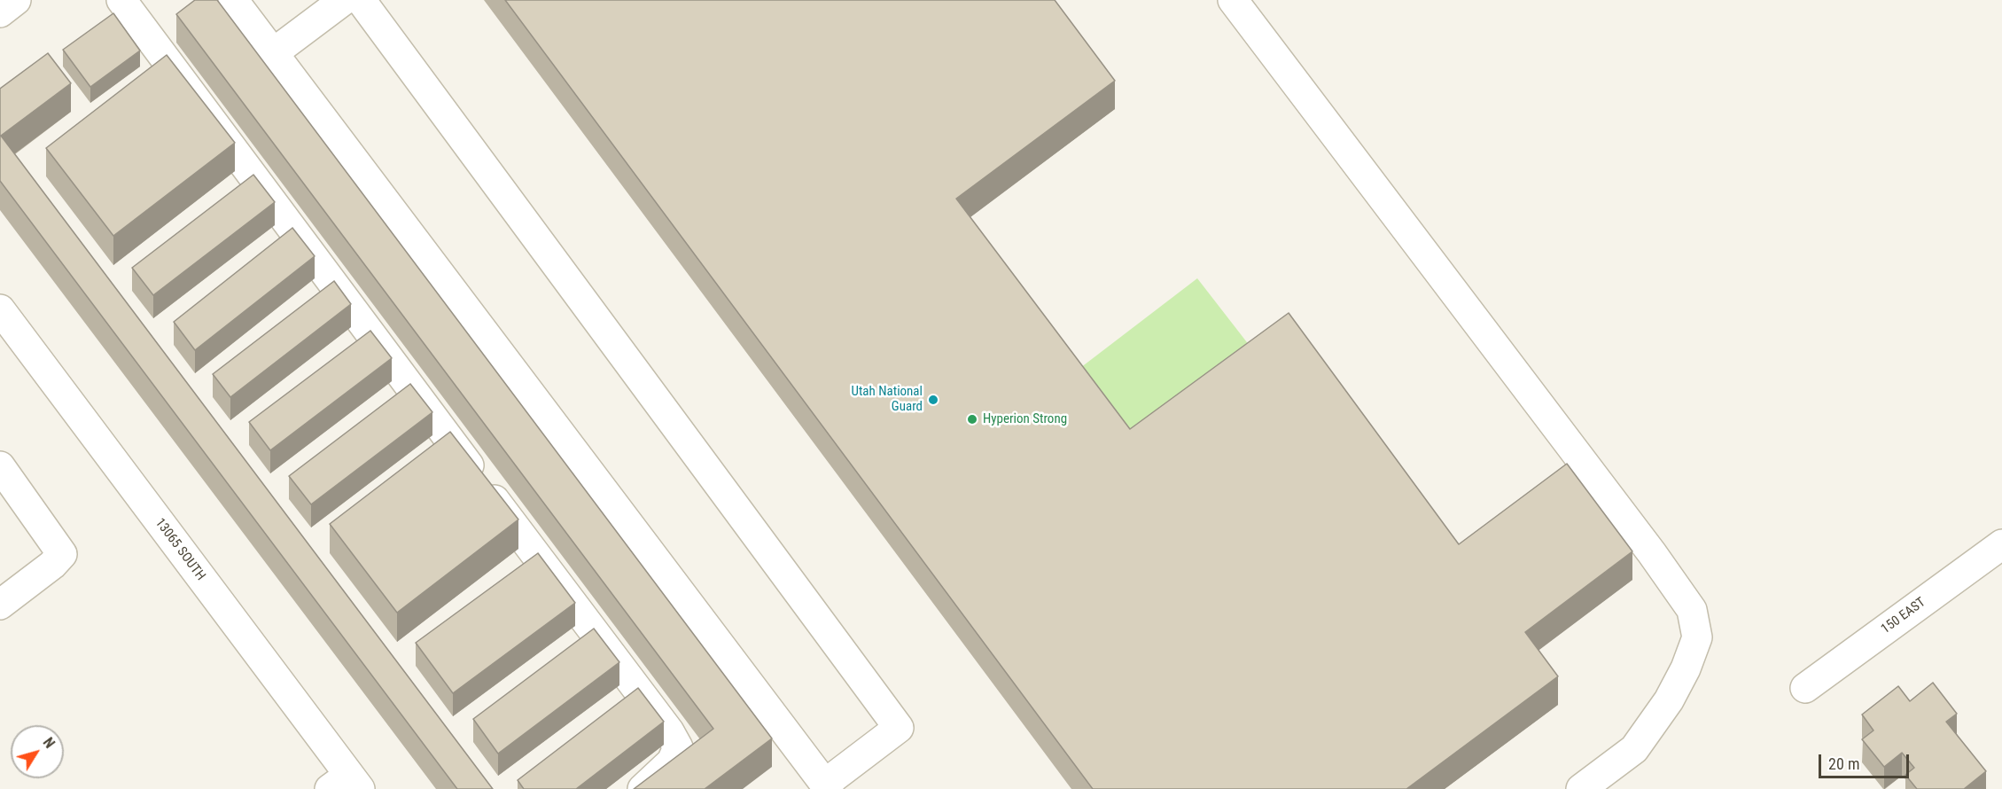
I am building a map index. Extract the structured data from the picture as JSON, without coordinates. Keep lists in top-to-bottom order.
{
  "streets": {
    "street": ["13065 SOUTH", "150 EAST"]
  },
  "places": ["Utah National Guard", "Hyperion Strong"],
  "scale_bar": "20 m",
  "north": "top right"
}
